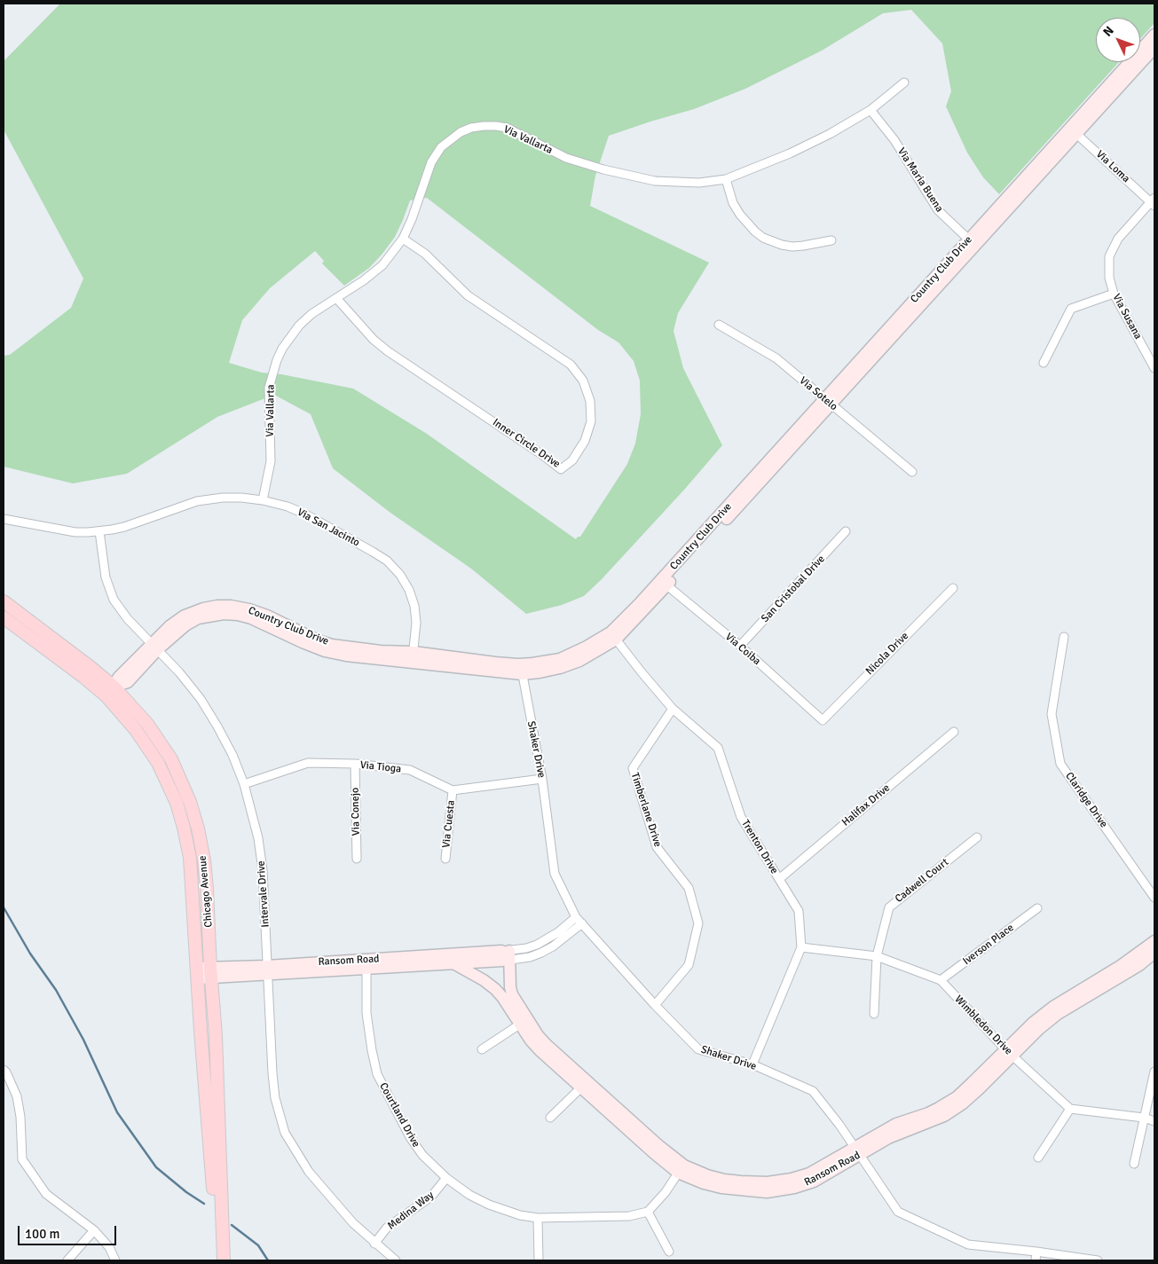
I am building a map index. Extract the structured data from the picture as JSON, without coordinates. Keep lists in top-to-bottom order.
{
  "streets": {
    "main road": ["Chicago Avenue"],
    "street": [
      "Via Vallarta",
      "Via Loma",
      "Via Maria Buena",
      "Country Club Drive",
      "Via Susana",
      "Via Sotelo",
      "Inner Circle Drive",
      "Via San Jacinto",
      "San Cristobal Drive",
      "Via Coiba",
      "Nicola Drive",
      "Shaker Drive",
      "Via Tioga",
      "Claridge Drive",
      "Halifax Drive",
      "Timberlane Drive",
      "Via Conejo",
      "Via Cuesta",
      "Trenton Drive",
      "Cadwell Court",
      "Intervale Drive",
      "Iverson Place",
      "Ransom Road",
      "Wimbledon Drive",
      "Courtland Drive",
      "Medina Way"
    ]
  },
  "crossings": [
    ["Via Vallarta", "Via Maria Buena"],
    ["Via Vallarta", "Inner Circle Drive"],
    ["Via Vallarta", "Via San Jacinto"],
    ["Via Loma", "Country Club Drive"],
    ["Via Loma", "Via Susana"],
    ["Via Maria Buena", "Country Club Drive"],
    ["Country Club Drive", "Via Sotelo"],
    ["Country Club Drive", "Via San Jacinto"],
    ["Country Club Drive", "Via Coiba"],
    ["Country Club Drive", "Shaker Drive"],
    ["Country Club Drive", "Trenton Drive"],
    ["Country Club Drive", "Chicago Avenue"],
    ["Country Club Drive", "Intervale Drive"],
    ["Via San Jacinto", "Intervale Drive"],
    ["San Cristobal Drive", "Via Coiba"],
    ["Via Coiba", "Nicola Drive"],
    ["Shaker Drive", "Timberlane Drive"],
    ["Shaker Drive", "Trenton Drive"],
    ["Shaker Drive", "Ransom Road"],
    ["Via Tioga", "Via Conejo"],
    ["Via Tioga", "Via Cuesta"],
    ["Via Tioga", "Intervale Drive"],
    ["Halifax Drive", "Trenton Drive"],
    ["Timberlane Drive", "Trenton Drive"],
    ["Trenton Drive", "Wimbledon Drive"],
    ["Cadwell Court", "Wimbledon Drive"],
    ["Chicago Avenue", "Ransom Road"],
    ["Intervale Drive", "Ransom Road"],
    ["Intervale Drive", "Medina Way"],
    ["Iverson Place", "Wimbledon Drive"],
    ["Ransom Road", "Wimbledon Drive"],
    ["Ransom Road", "Courtland Drive"],
    ["Courtland Drive", "Medina Way"]
  ],
  "scale_bar": "100 m",
  "north": "top left"
}
